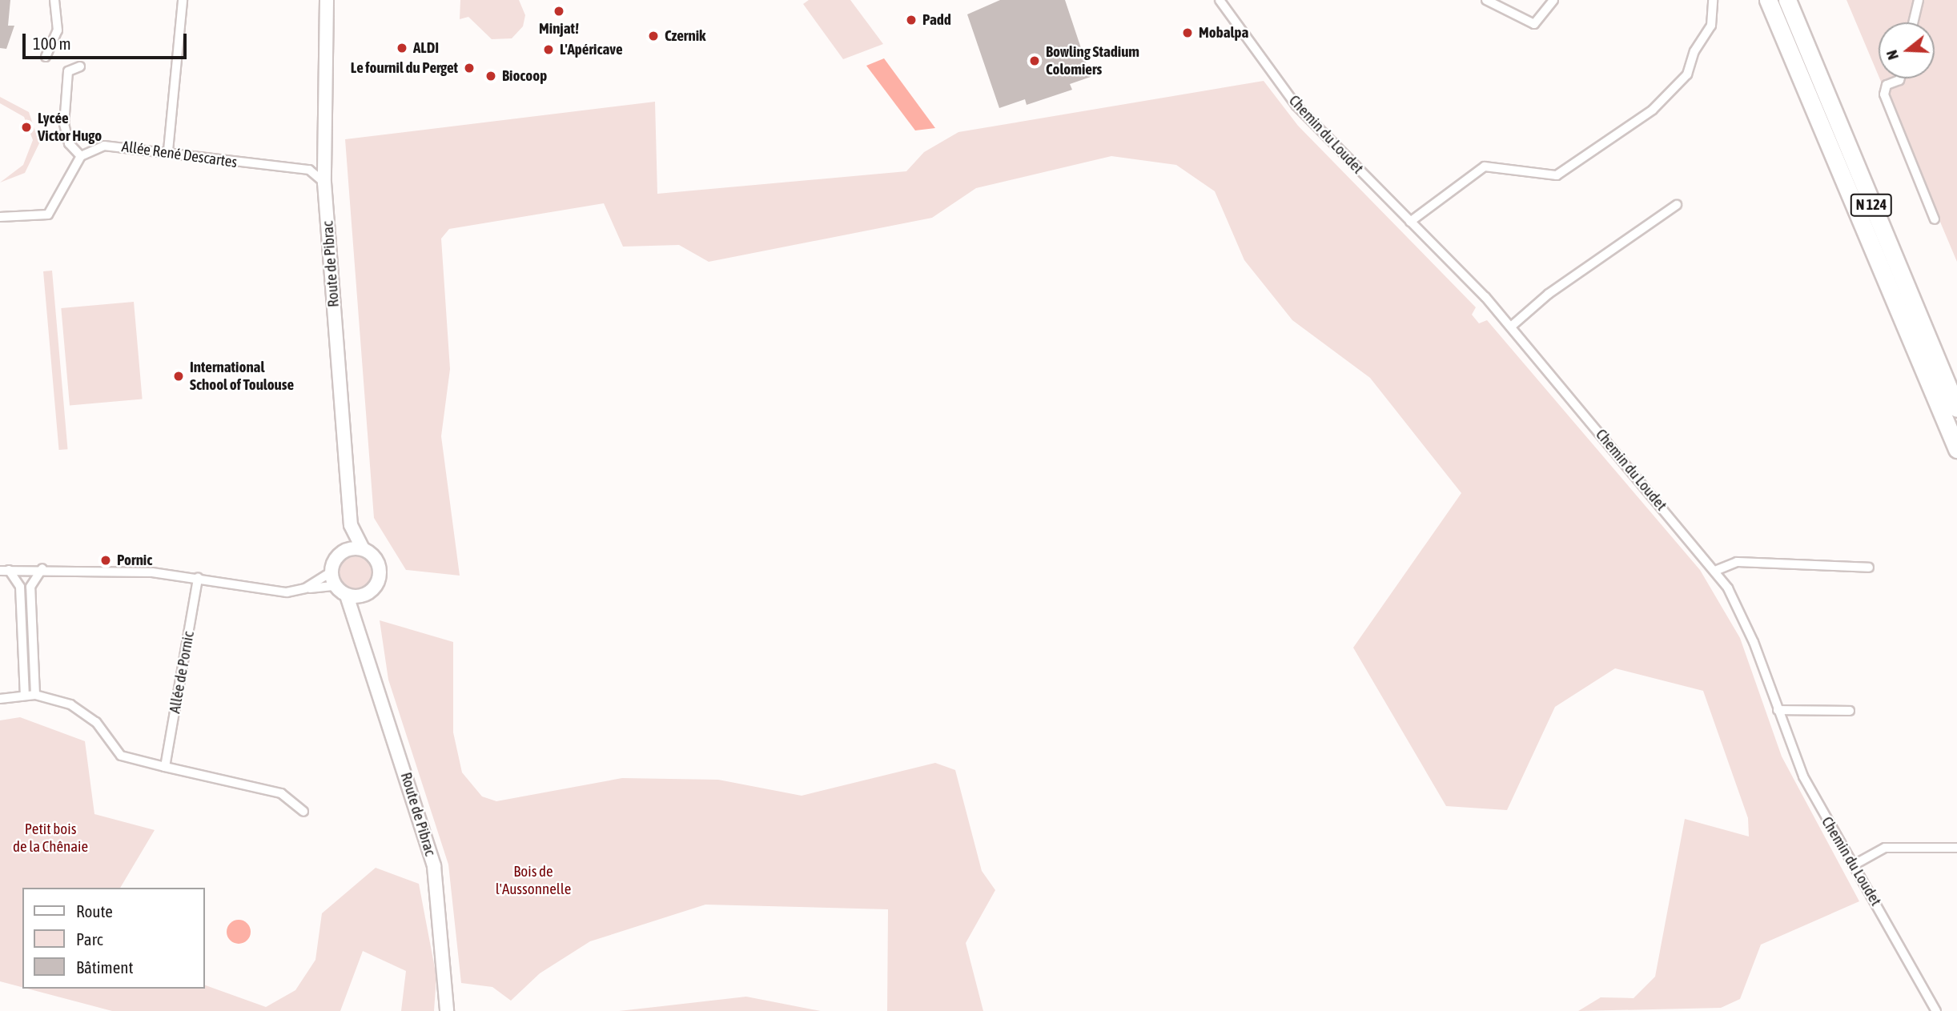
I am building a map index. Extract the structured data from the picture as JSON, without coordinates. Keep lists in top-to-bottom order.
{
  "streets": {
    "highway": ["N 124"],
    "main road": ["Route de Pibrac"],
    "street": ["Chemin du Loudet", "Allée René Descartes", "Allée de Pornic"]
  },
  "crossings": [
    ["Allée René Descartes", "Route de Pibrac"]
  ],
  "parks": ["Petit bois de la Chênaie", "Bois de l'Aussonnelle"],
  "places": [
    "Minjat!",
    "Padd",
    "Mobalpa",
    "Czernik",
    "ALDI",
    "L'Apéricave",
    "Bowling Stadium Colomiers",
    "Le fournil du Perget",
    "Biocoop",
    "Lycée Victor Hugo",
    "International School of Toulouse",
    "Pornic"
  ],
  "legend": ["Route", "Parc", "Bâtiment"],
  "scale_bar": "100 m",
  "north": "left"
}
